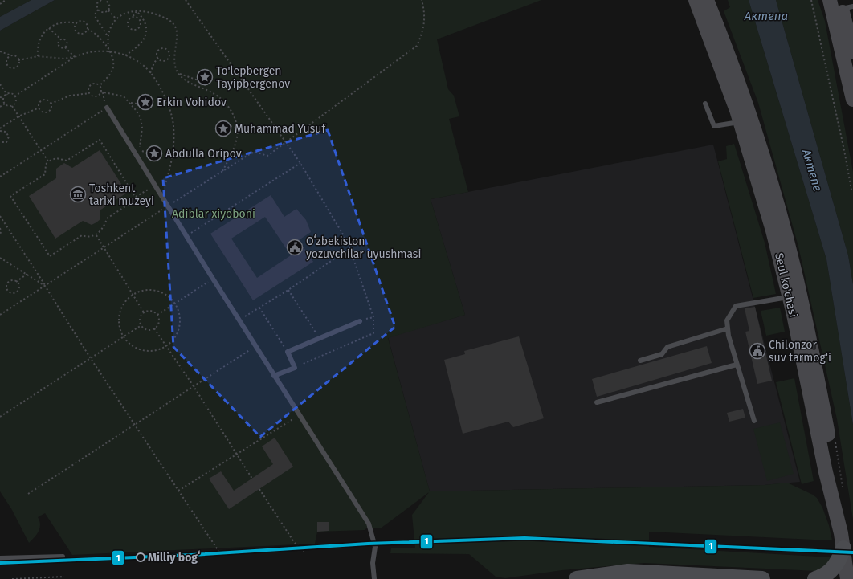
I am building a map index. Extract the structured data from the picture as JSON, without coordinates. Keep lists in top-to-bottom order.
{
  "streets": {
    "main road": ["Seul ko'chasi"]
  },
  "water": ["Актепа", "Актепе"],
  "parks": ["Adiblar xiyoboni"],
  "places": {
    "place": [
      "To'lepbergen Tayipbergenov",
      "Erkin Vohidov",
      "Muhammad Yusuf",
      "Abdulla Oripov"
    ],
    "museum": ["Toshkent tarixi muzeyi"],
    "public building": ["Oʻzbekiston yozuvchilar uyushmasi", "Chilonzor suv tarmog‘i"],
    "other": ["Milliy bogʻ"]
  },
  "lines": ["transit line 1"]
}
